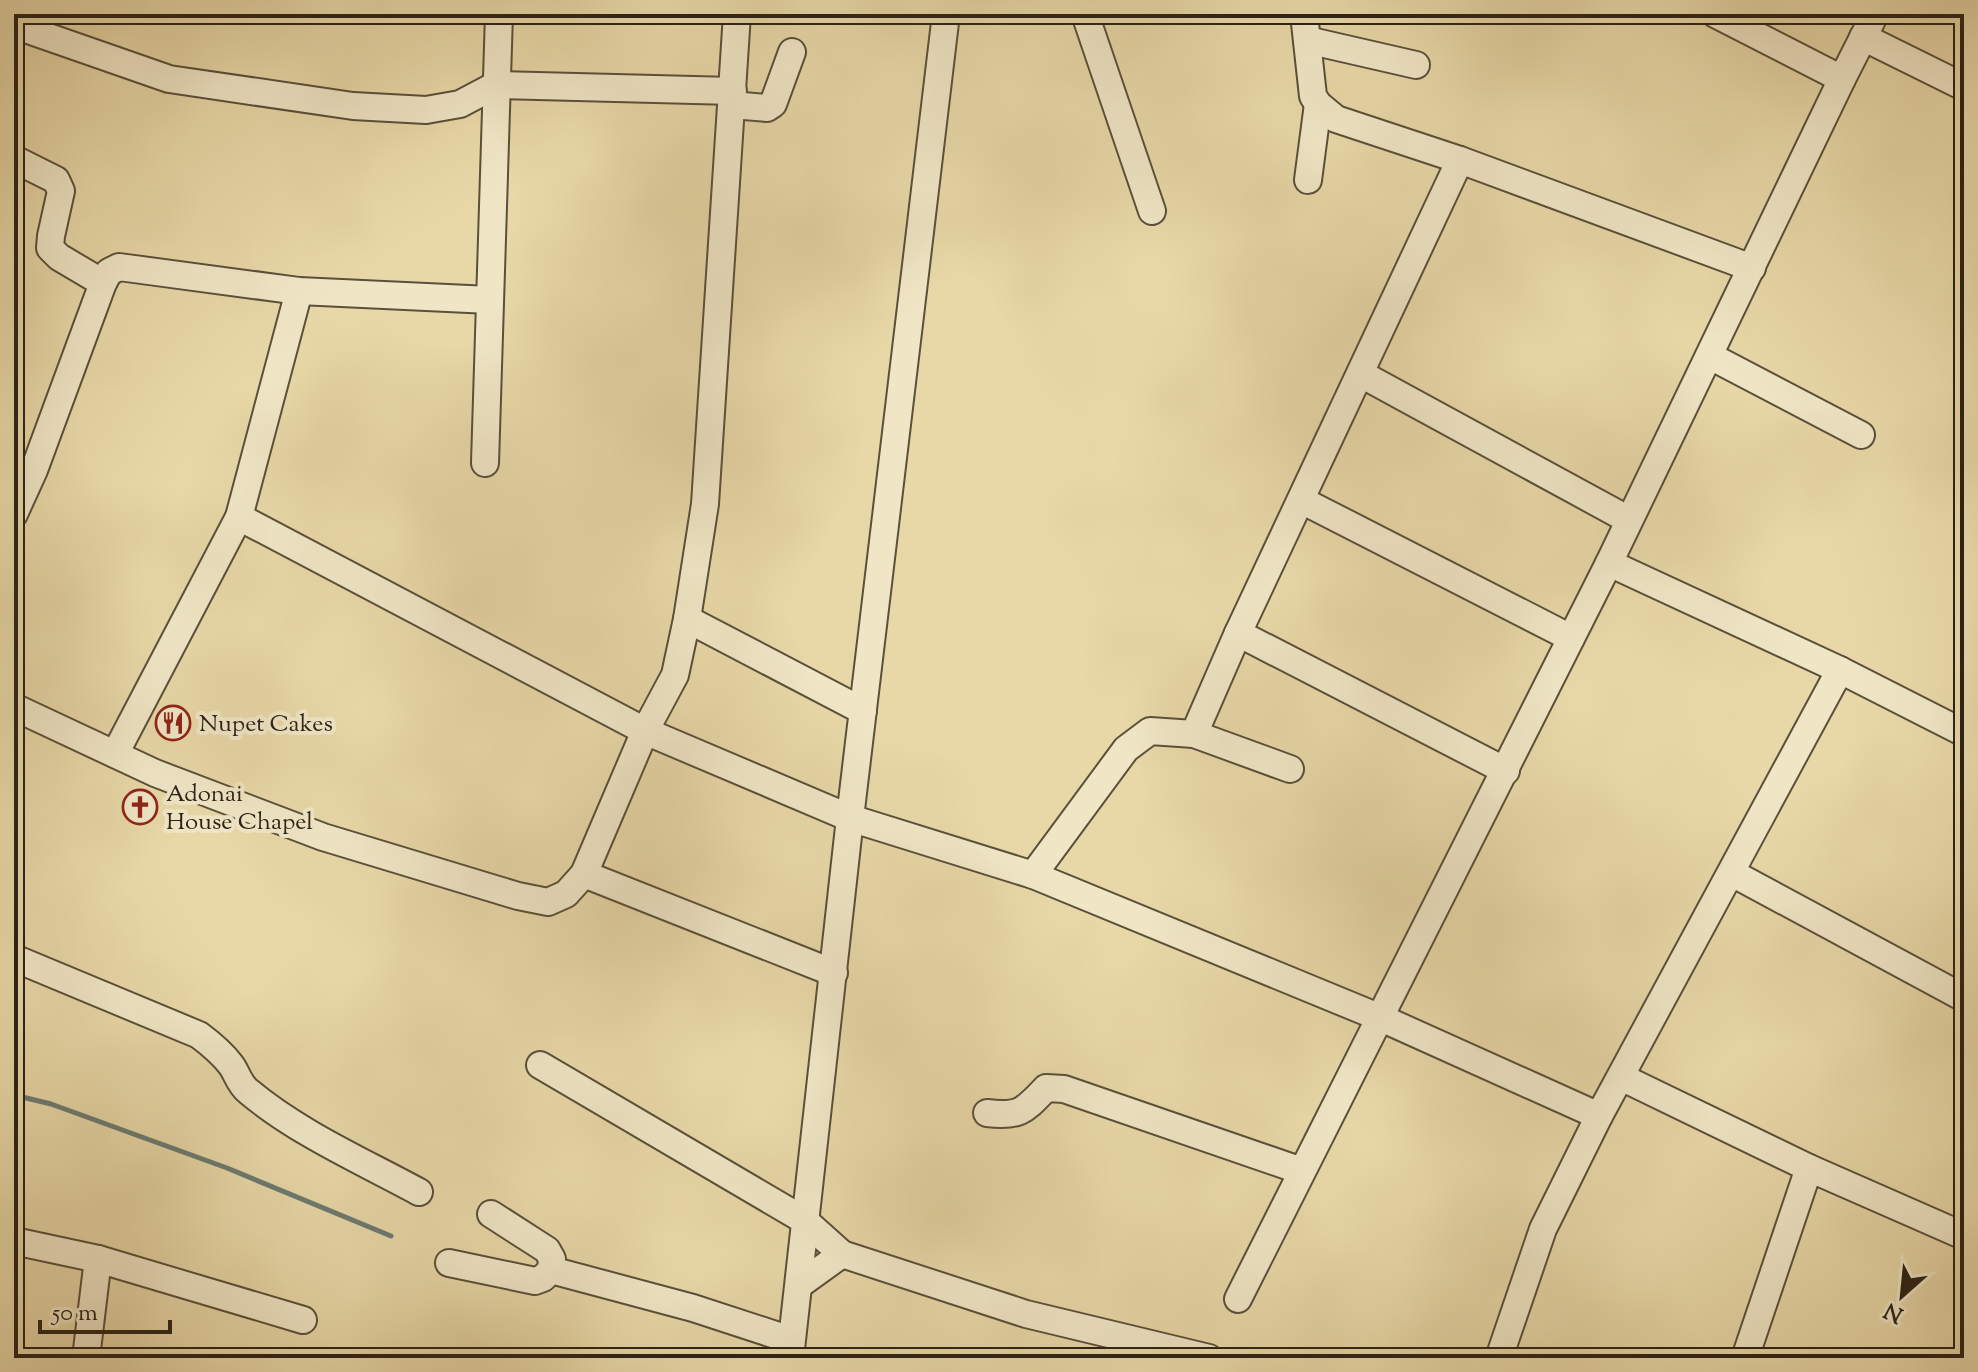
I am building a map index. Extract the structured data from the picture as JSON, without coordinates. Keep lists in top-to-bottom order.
{
  "places": {
    "restaurant": ["Nupet Cakes"],
    "church": ["Adonai House Chapel"]
  },
  "scale_bar": "50 m",
  "north": "bottom left"
}
